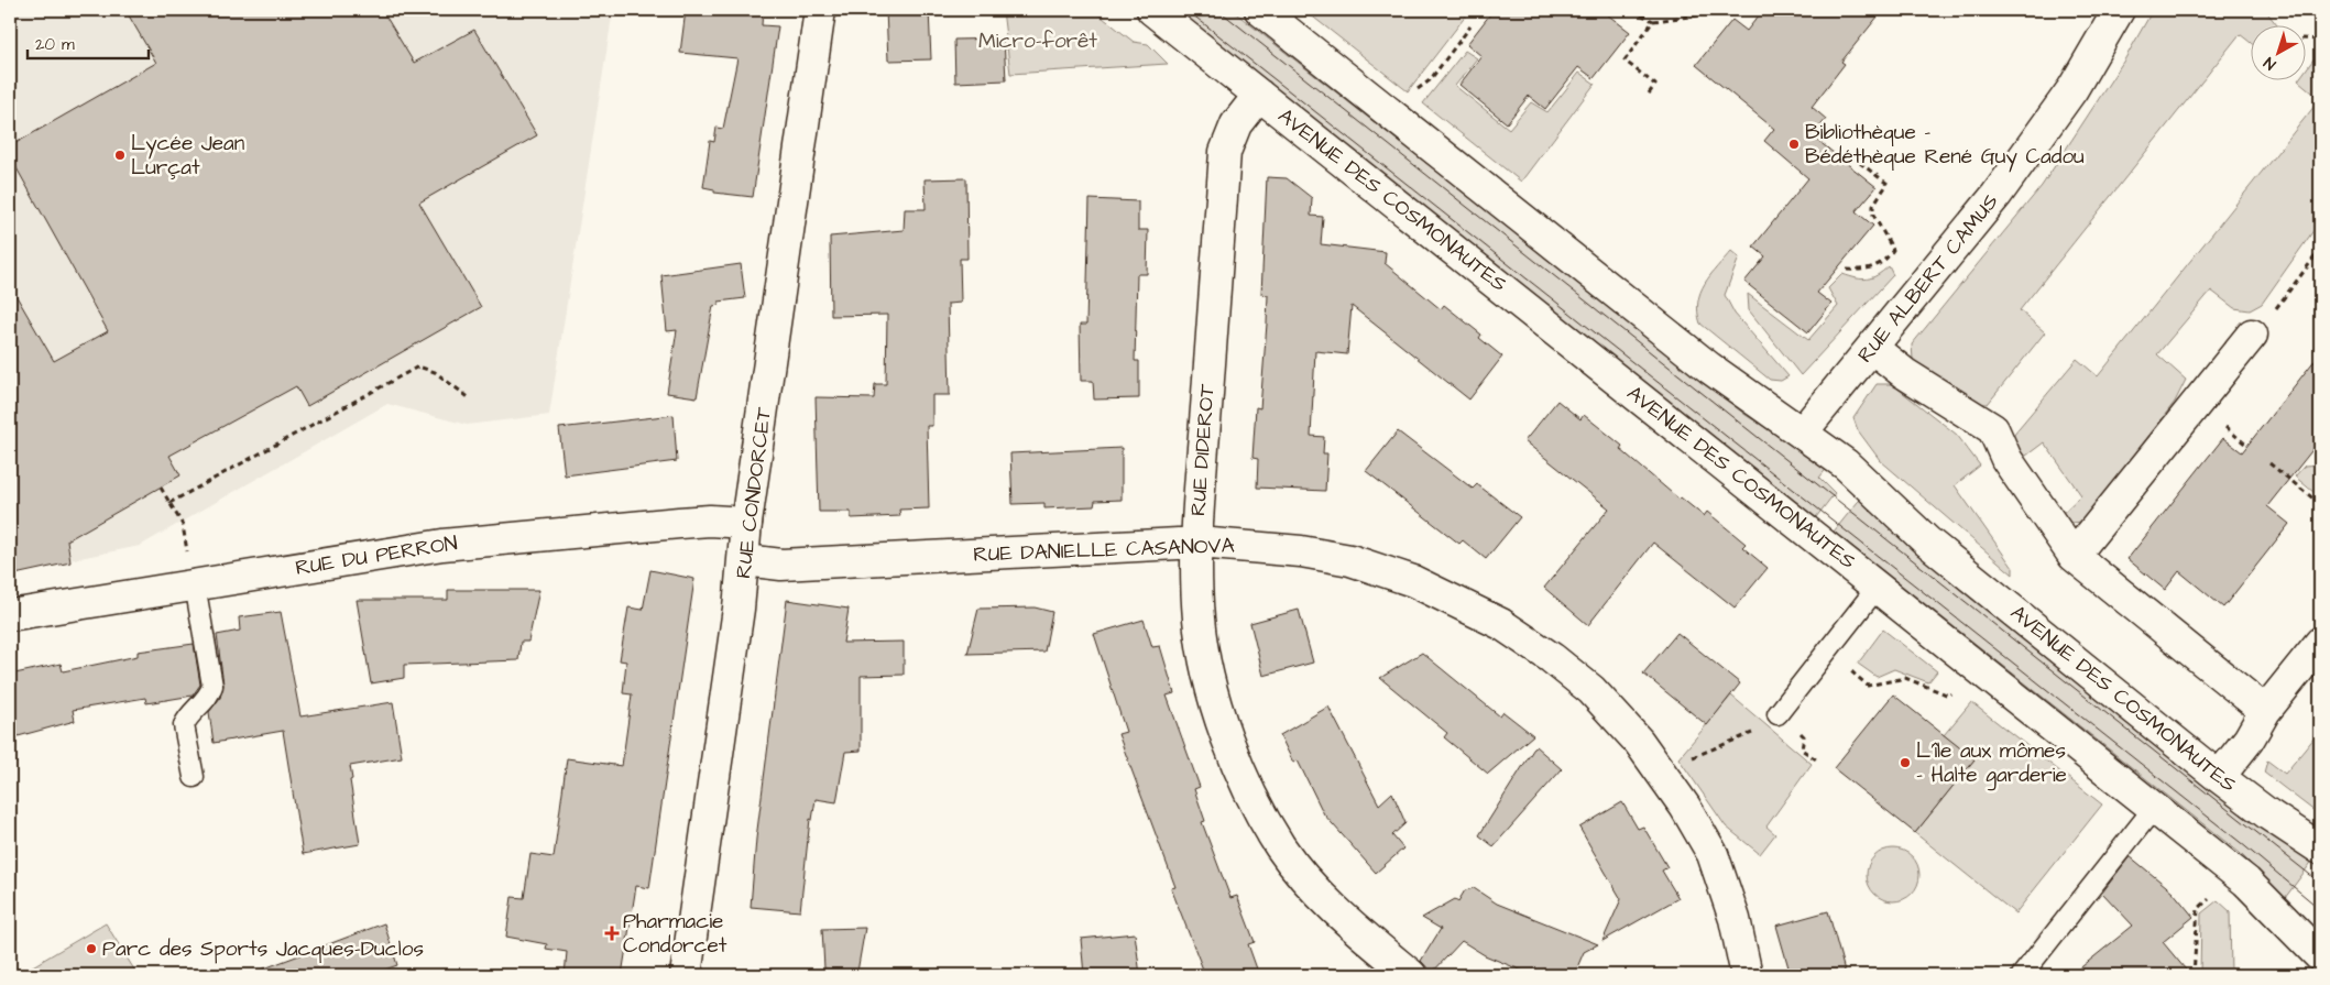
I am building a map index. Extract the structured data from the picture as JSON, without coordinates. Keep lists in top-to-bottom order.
{
  "streets": {
    "street": [
      "AVENUE DES COSMONAUTES",
      "RUE ALBERT CAMUS",
      "RUE DIDEROT",
      "RUE CONDORCET",
      "RUE DANIELLE CASANOVA",
      "RUE DU PERRON"
    ]
  },
  "crossings": [
    ["AVENUE DES COSMONAUTES", "RUE ALBERT CAMUS"],
    ["AVENUE DES COSMONAUTES", "RUE DIDEROT"],
    ["RUE DIDEROT", "RUE DANIELLE CASANOVA"],
    ["RUE CONDORCET", "RUE DANIELLE CASANOVA"],
    ["RUE CONDORCET", "RUE DU PERRON"]
  ],
  "parks": ["Micro-forêt"],
  "places": {
    "other": [
      "Bibliothèque - Bédéthèque René Guy Cadou",
      "Lycée Jean Lurçat",
      "L'île aux mômes - Halte garderie",
      "Parc des Sports Jacques-Duclos"
    ],
    "health": ["Pharmacie Condorcet"]
  },
  "scale_bar": "20 m",
  "north": "bottom left"
}
